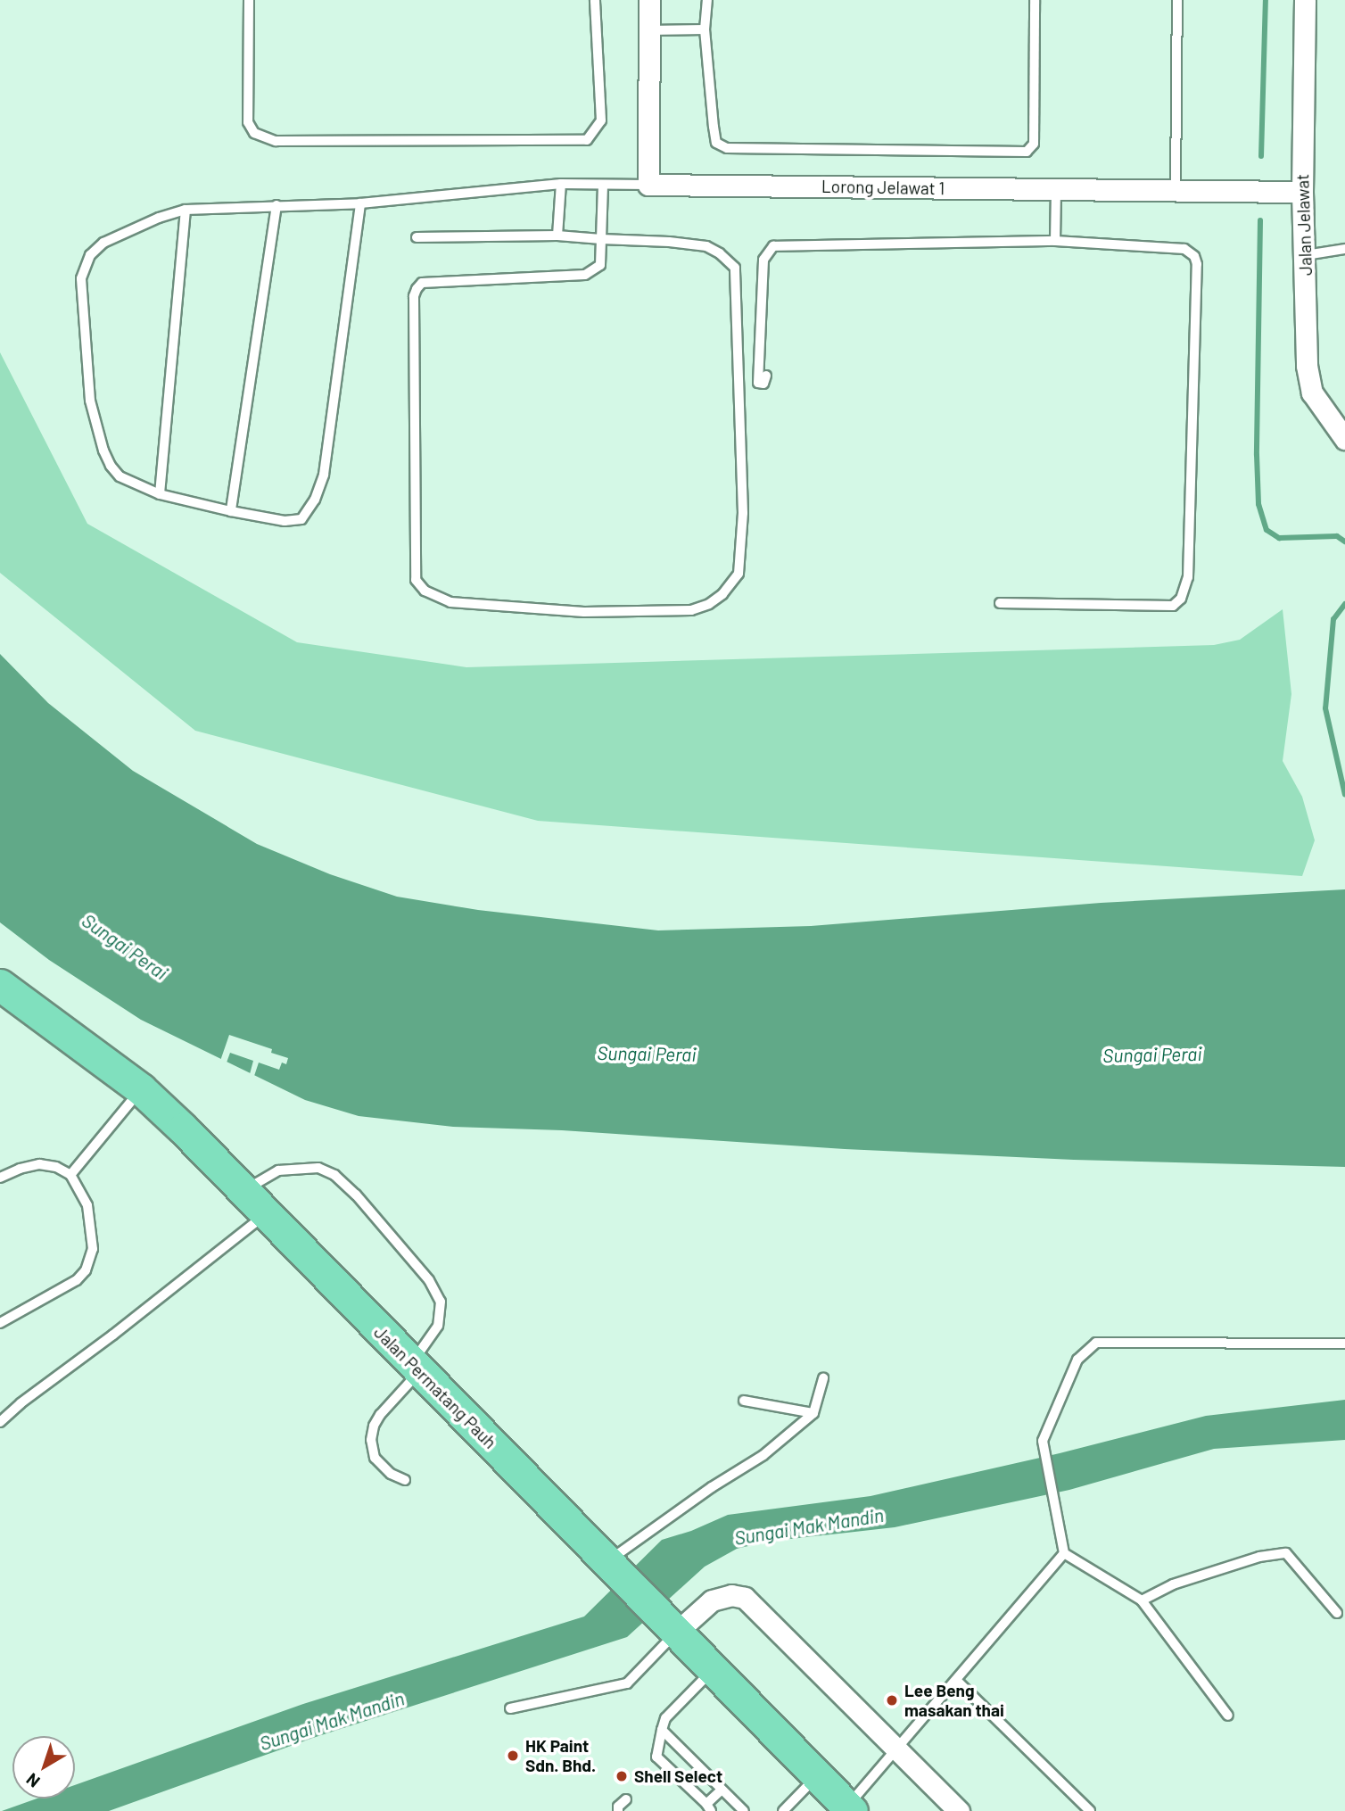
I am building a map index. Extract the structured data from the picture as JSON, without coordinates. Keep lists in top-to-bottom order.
{
  "streets": {
    "main road": ["Jalan Permatang Pauh"],
    "street": ["Lorong Jelawat 1", "Jalan Jelawat"]
  },
  "crossings": [
    ["Lorong Jelawat 1", "Jalan Jelawat"]
  ],
  "water": ["Sungai Perai", "Sungai Mak Mandin"],
  "places": ["Lee Beng masakan thai", "HK Paint Sdn. Bhd.", "Shell Select"],
  "north": "bottom left"
}
